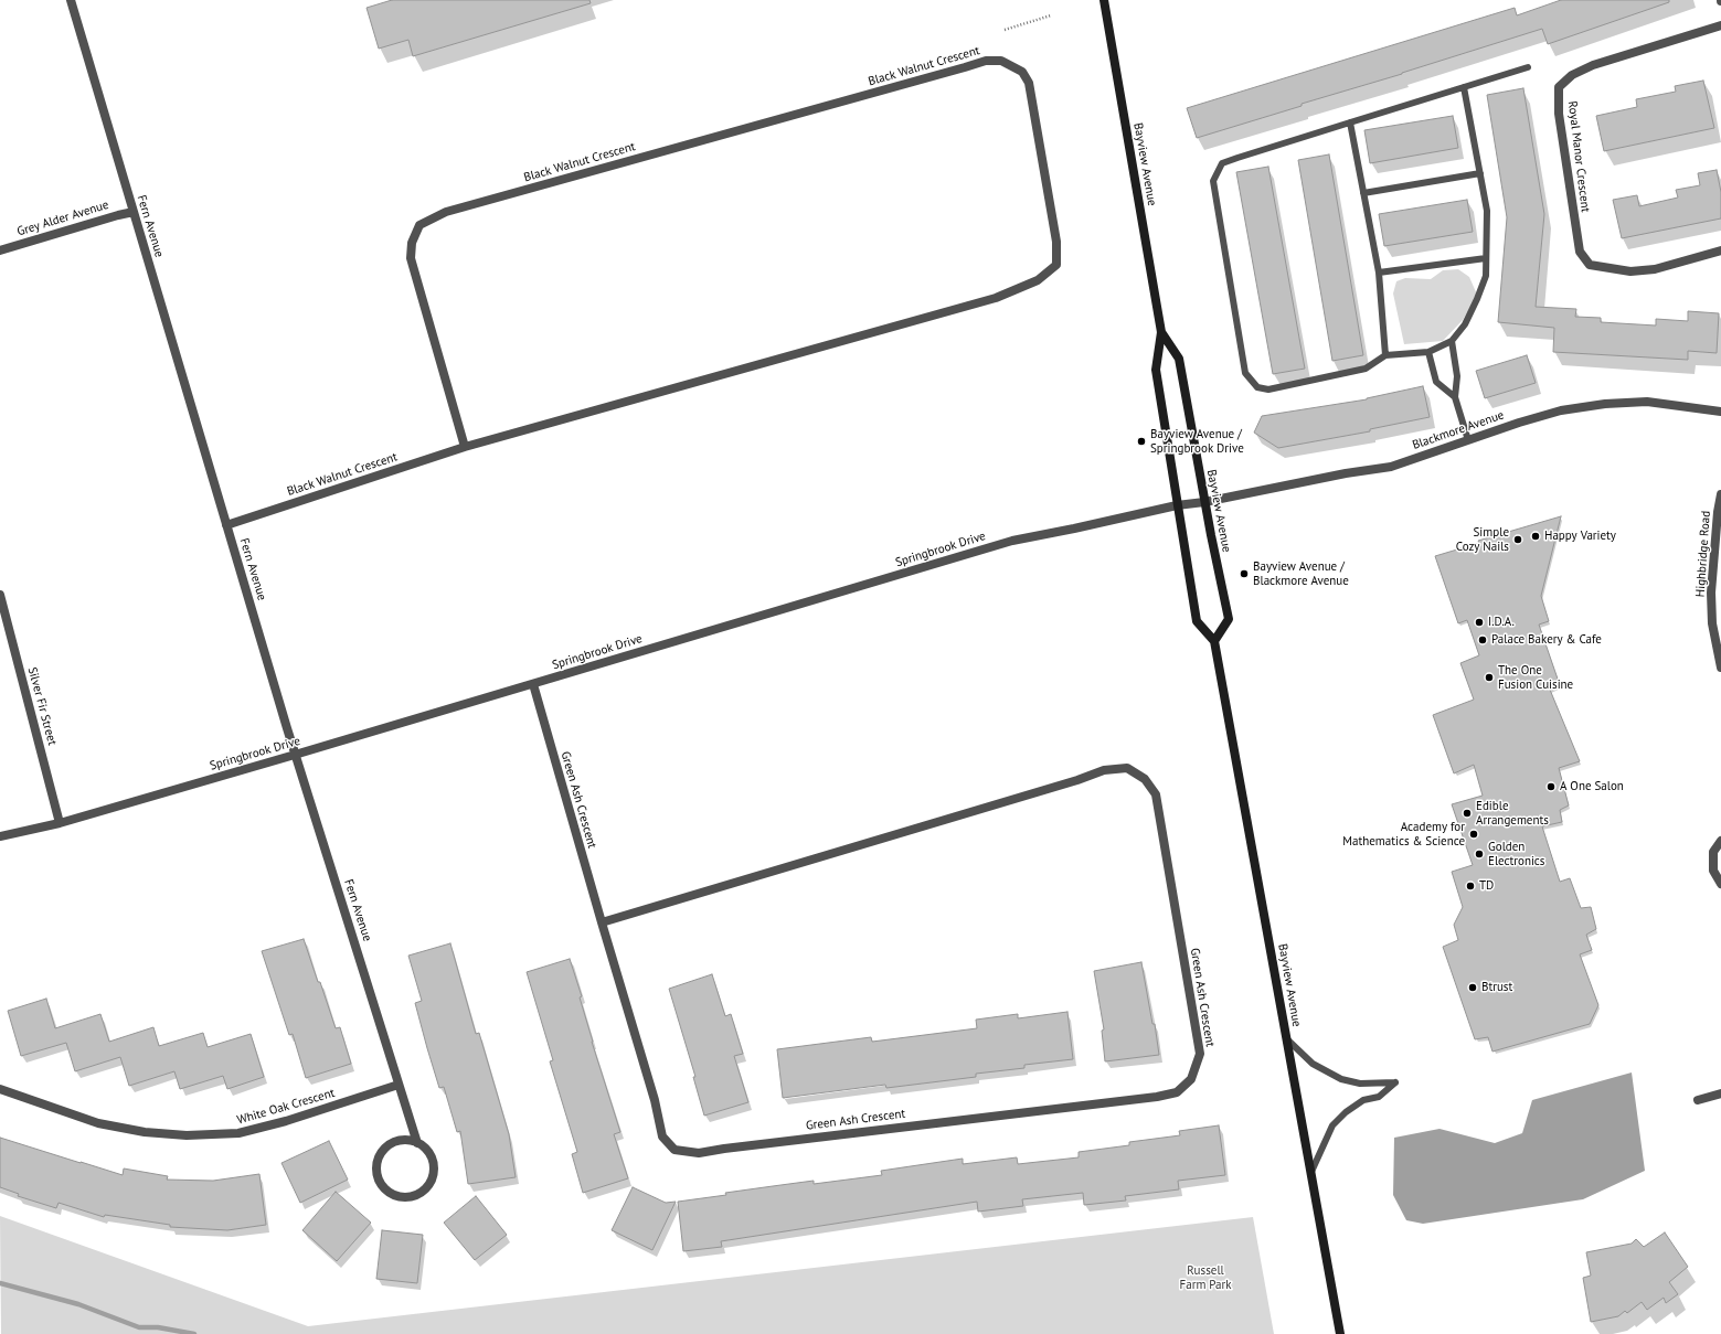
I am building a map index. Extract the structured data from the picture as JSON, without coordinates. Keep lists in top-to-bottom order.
{
  "streets": {
    "main road": ["Bayview Avenue"],
    "street": [
      "Black Walnut Crescent",
      "Royal Manor Crescent",
      "Grey Alder Avenue",
      "Fern Avenue",
      "Blackmore Avenue",
      "Springbrook Drive",
      "Highbridge Road",
      "Silver Fir Street",
      "Green Ash Crescent",
      "White Oak Crescent"
    ]
  },
  "crossings": [
    ["Black Walnut Crescent", "Fern Avenue"],
    ["Bayview Avenue", "Blackmore Avenue"],
    ["Bayview Avenue", "Springbrook Drive"],
    ["Grey Alder Avenue", "Fern Avenue"],
    ["Fern Avenue", "Springbrook Drive"],
    ["Fern Avenue", "White Oak Crescent"],
    ["Blackmore Avenue", "Springbrook Drive"],
    ["Springbrook Drive", "Silver Fir Street"],
    ["Springbrook Drive", "Green Ash Crescent"]
  ],
  "parks": ["Russell Farm Park"],
  "places": [
    "Bayview Avenue / Springbrook Drive",
    "Happy Variety",
    "Simple Cozy Nails",
    "Bayview Avenue / Blackmore Avenue",
    "I.D.A.",
    "Palace Bakery & Cafe",
    "The One Fusion Cuisine",
    "A One Salon",
    "Edible Arrangements",
    "Academy for Mathematics & Science",
    "Golden Electronics",
    "TD",
    "Btrust"
  ]
}
